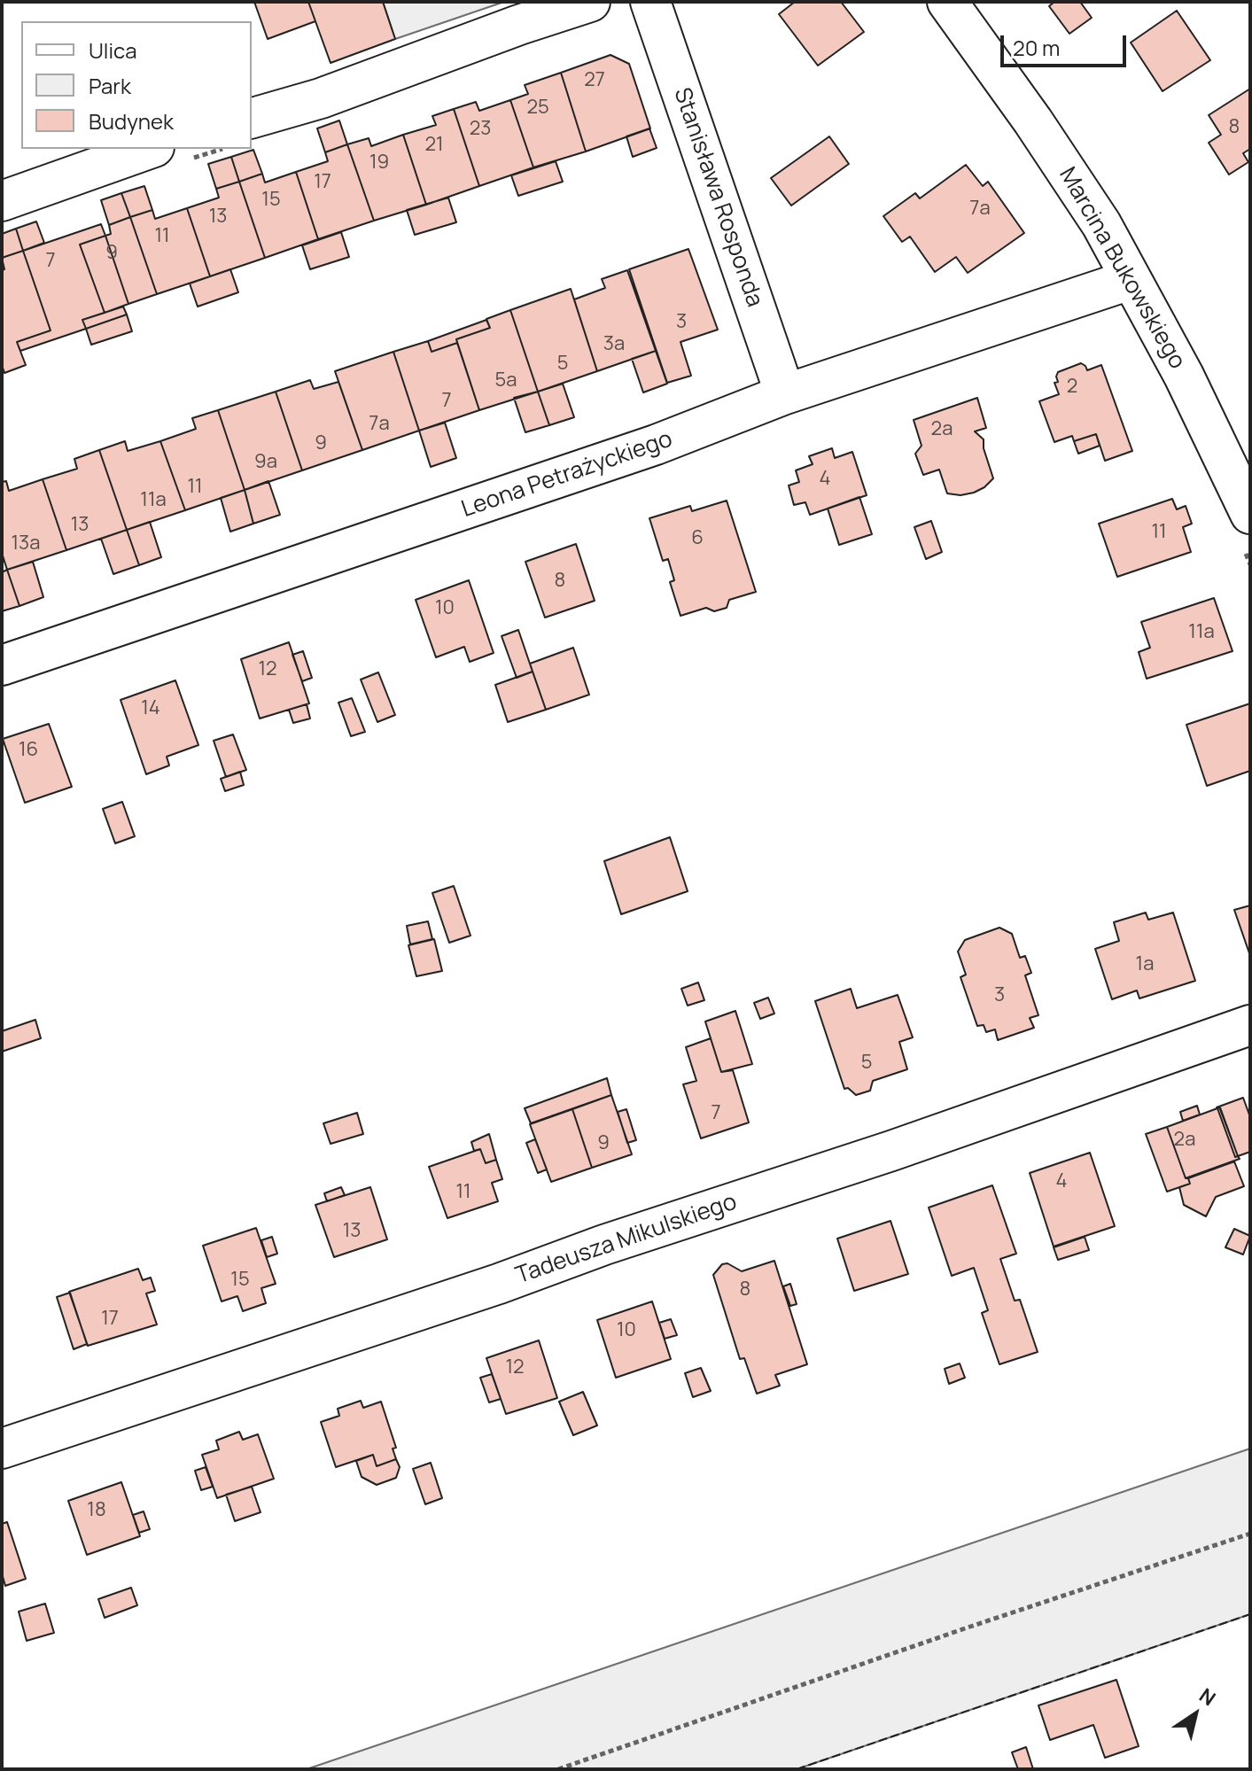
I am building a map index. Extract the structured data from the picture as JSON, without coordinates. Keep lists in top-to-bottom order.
{
  "streets": {
    "street": [
      "Stanisława Rosponda",
      "Marcina Bukowskiego",
      "Leona Petrażyckiego",
      "Tadeusza Mikulskiego"
    ]
  },
  "crossings": [
    ["Stanisława Rosponda", "Leona Petrażyckiego"],
    ["Marcina Bukowskiego", "Leona Petrażyckiego"]
  ],
  "house_numbers": [
    "27",
    "25",
    "8",
    "23",
    "21",
    "19",
    "17",
    "15",
    "7a",
    "13",
    "11",
    "9",
    "7",
    "3",
    "3a",
    "5",
    "5a",
    "2",
    "7",
    "7a",
    "2a",
    "9",
    "9a",
    "4",
    "11",
    "11a",
    "13",
    "11",
    "6",
    "13a",
    "8",
    "10",
    "11a",
    "12",
    "14",
    "16",
    "1a",
    "3",
    "5",
    "7",
    "2a",
    "9",
    "4",
    "11",
    "13",
    "15",
    "8",
    "17",
    "10",
    "12",
    "18"
  ],
  "legend": ["Ulica", "Park", "Budynek"],
  "scale_bar": "20 m",
  "north": "top right"
}
